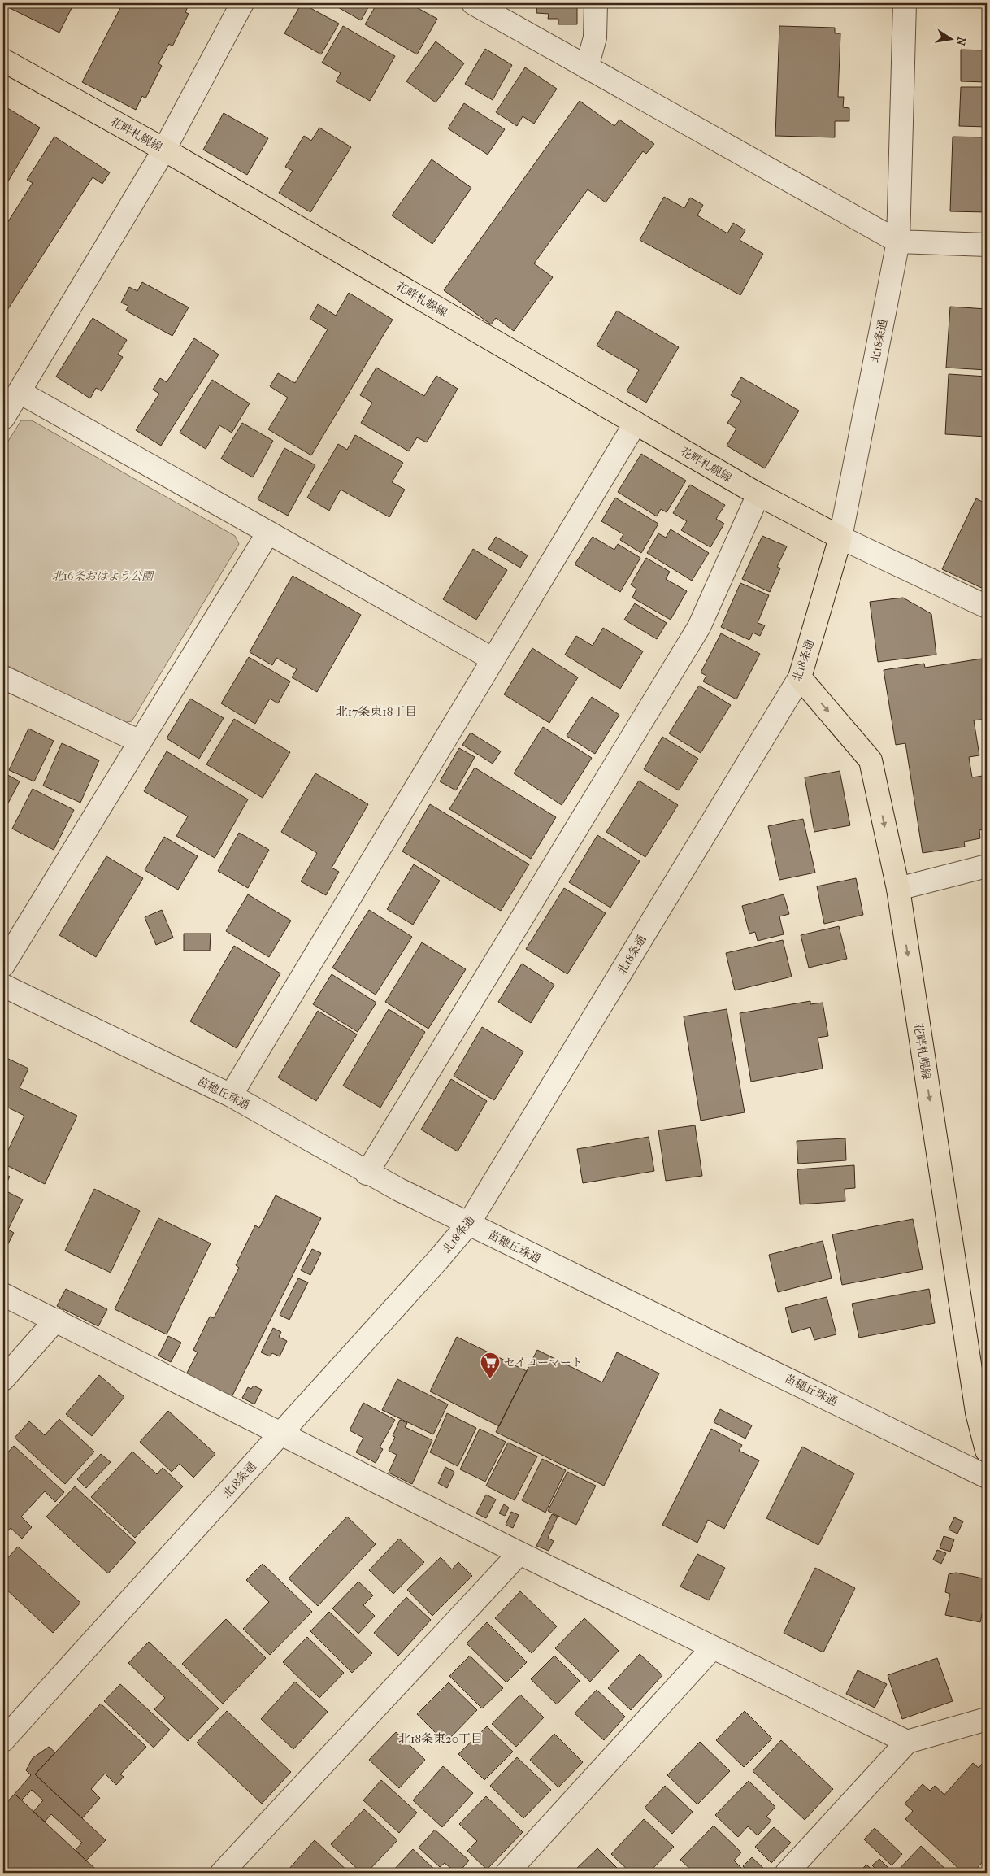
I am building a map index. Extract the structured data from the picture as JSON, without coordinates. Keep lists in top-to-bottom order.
{
  "streets": {
    "main road": ["花畔札幌線", "北18条通"],
    "street": ["苗穂丘珠通"]
  },
  "crossings": [
    ["花畔札幌線", "北18条通"],
    ["北18条通", "苗穂丘珠通"]
  ],
  "one_way": ["花畔札幌線"],
  "districts": ["北17条東18丁目", "北18条東20丁目"],
  "parks": ["北16条おはよう公園"],
  "places": {
    "supermarket": ["セイコーマート"]
  },
  "north": "right"
}
